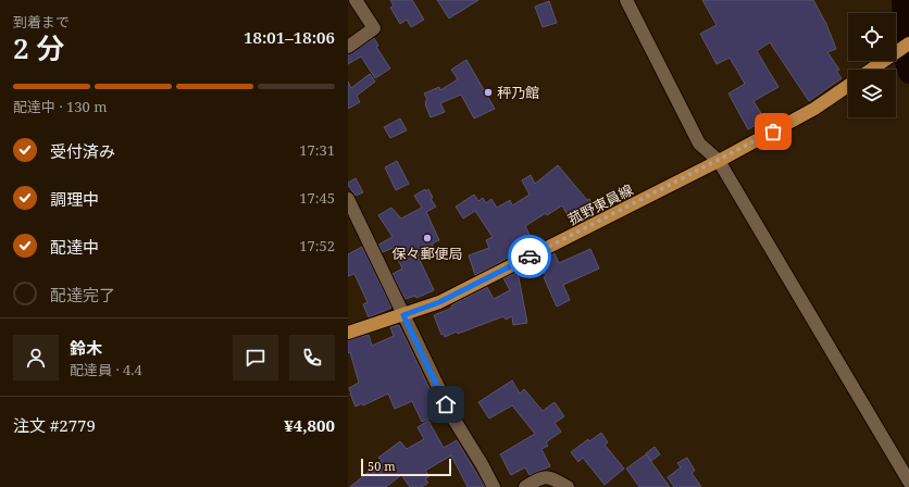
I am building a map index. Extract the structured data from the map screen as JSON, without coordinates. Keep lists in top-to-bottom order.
{
  "streets": {
    "main road": ["菰野東員線"]
  },
  "places": ["秤乃館", "保々郵便局"],
  "scale_bar": "50 m",
  "page": {
    "heading": ["2 分", "到着まで", "18:01–18:06"],
    "panel": [
      "鈴木",
      "配達員 · 4.4",
      "注文 #2779",
      "¥4,800"
    ],
    "bar": "配達中 · 130 m",
    "list": [
      ["受付済み", "17:31"],
      ["調理中", "17:45"],
      ["配達中", "17:52"],
      "配達完了"
    ],
    "scale": "50 m"
  }
}
